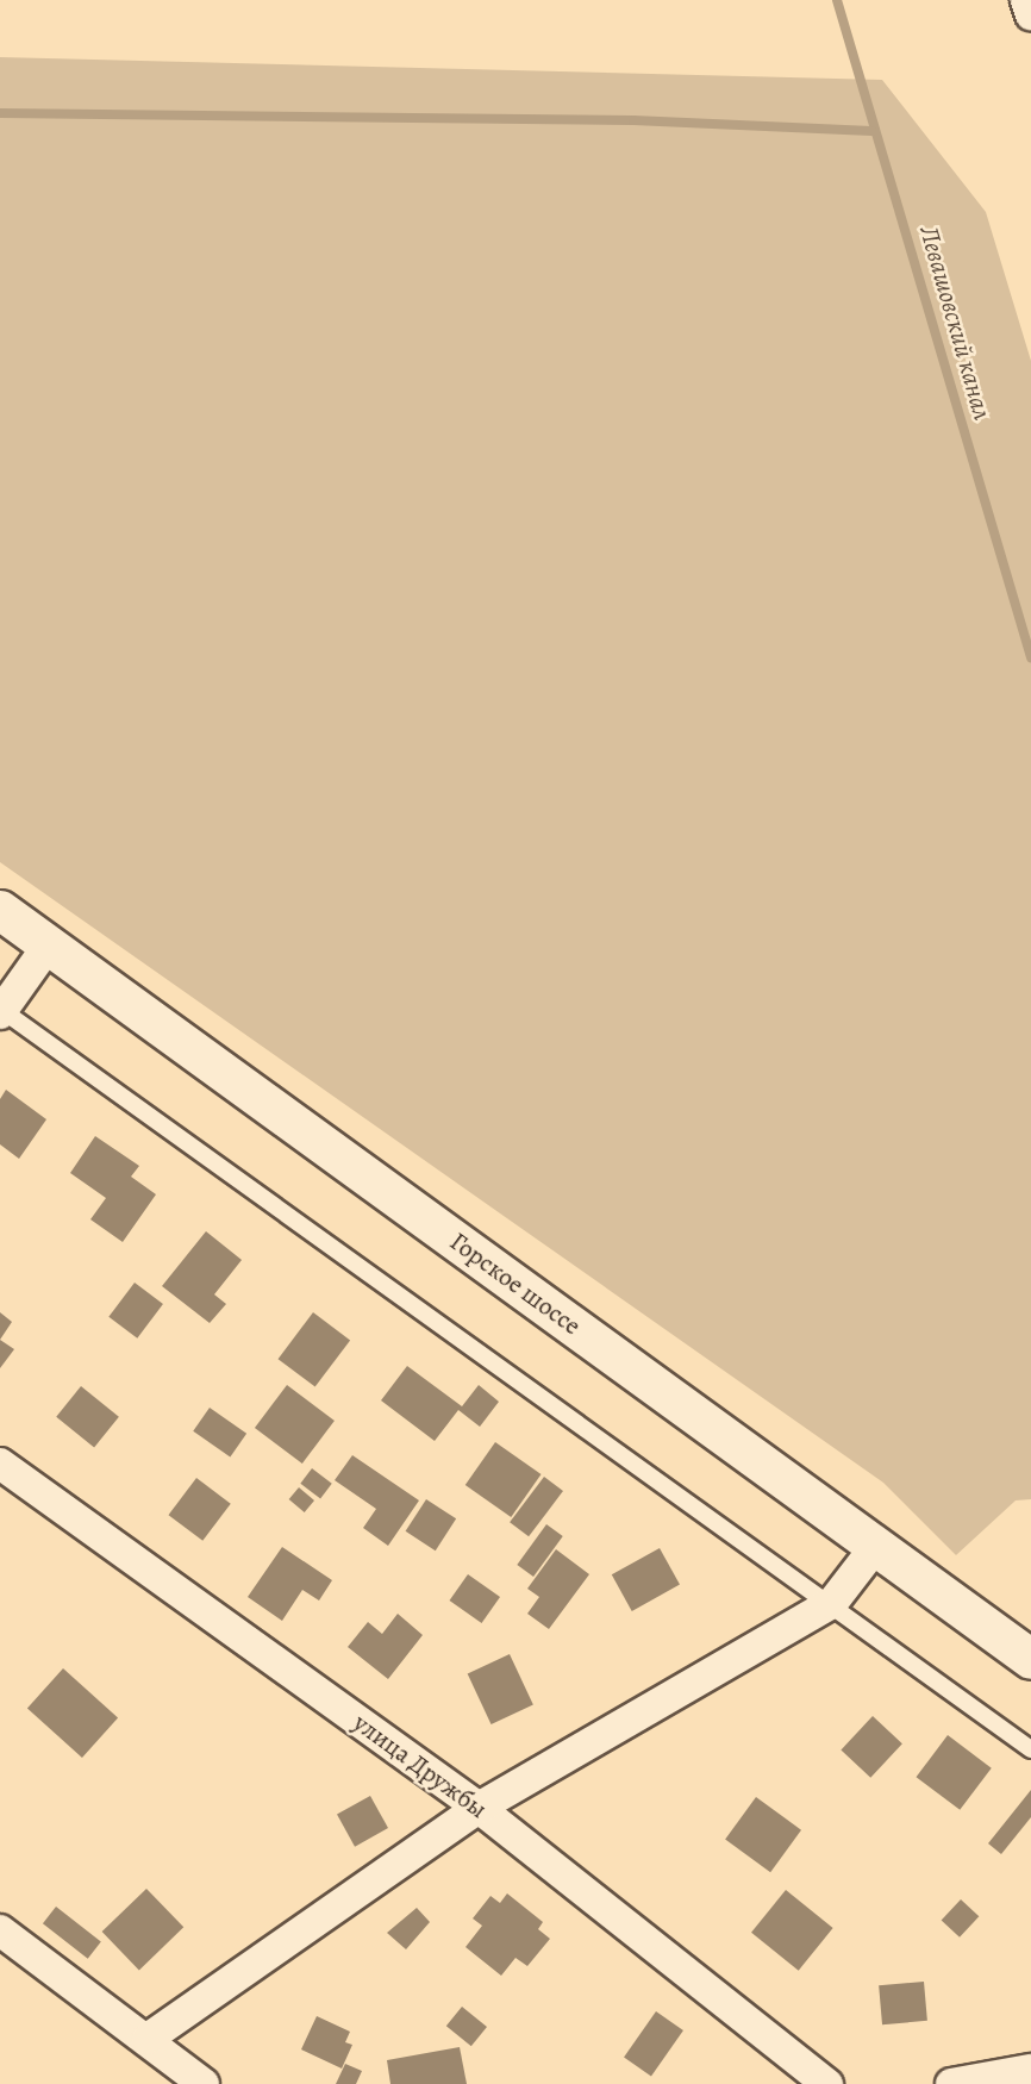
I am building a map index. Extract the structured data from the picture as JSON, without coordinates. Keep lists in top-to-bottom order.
{
  "streets": {
    "main road": ["Горское шоссе"],
    "street": ["улица Дружбы"]
  },
  "water": ["Левашовский канал"]
}
